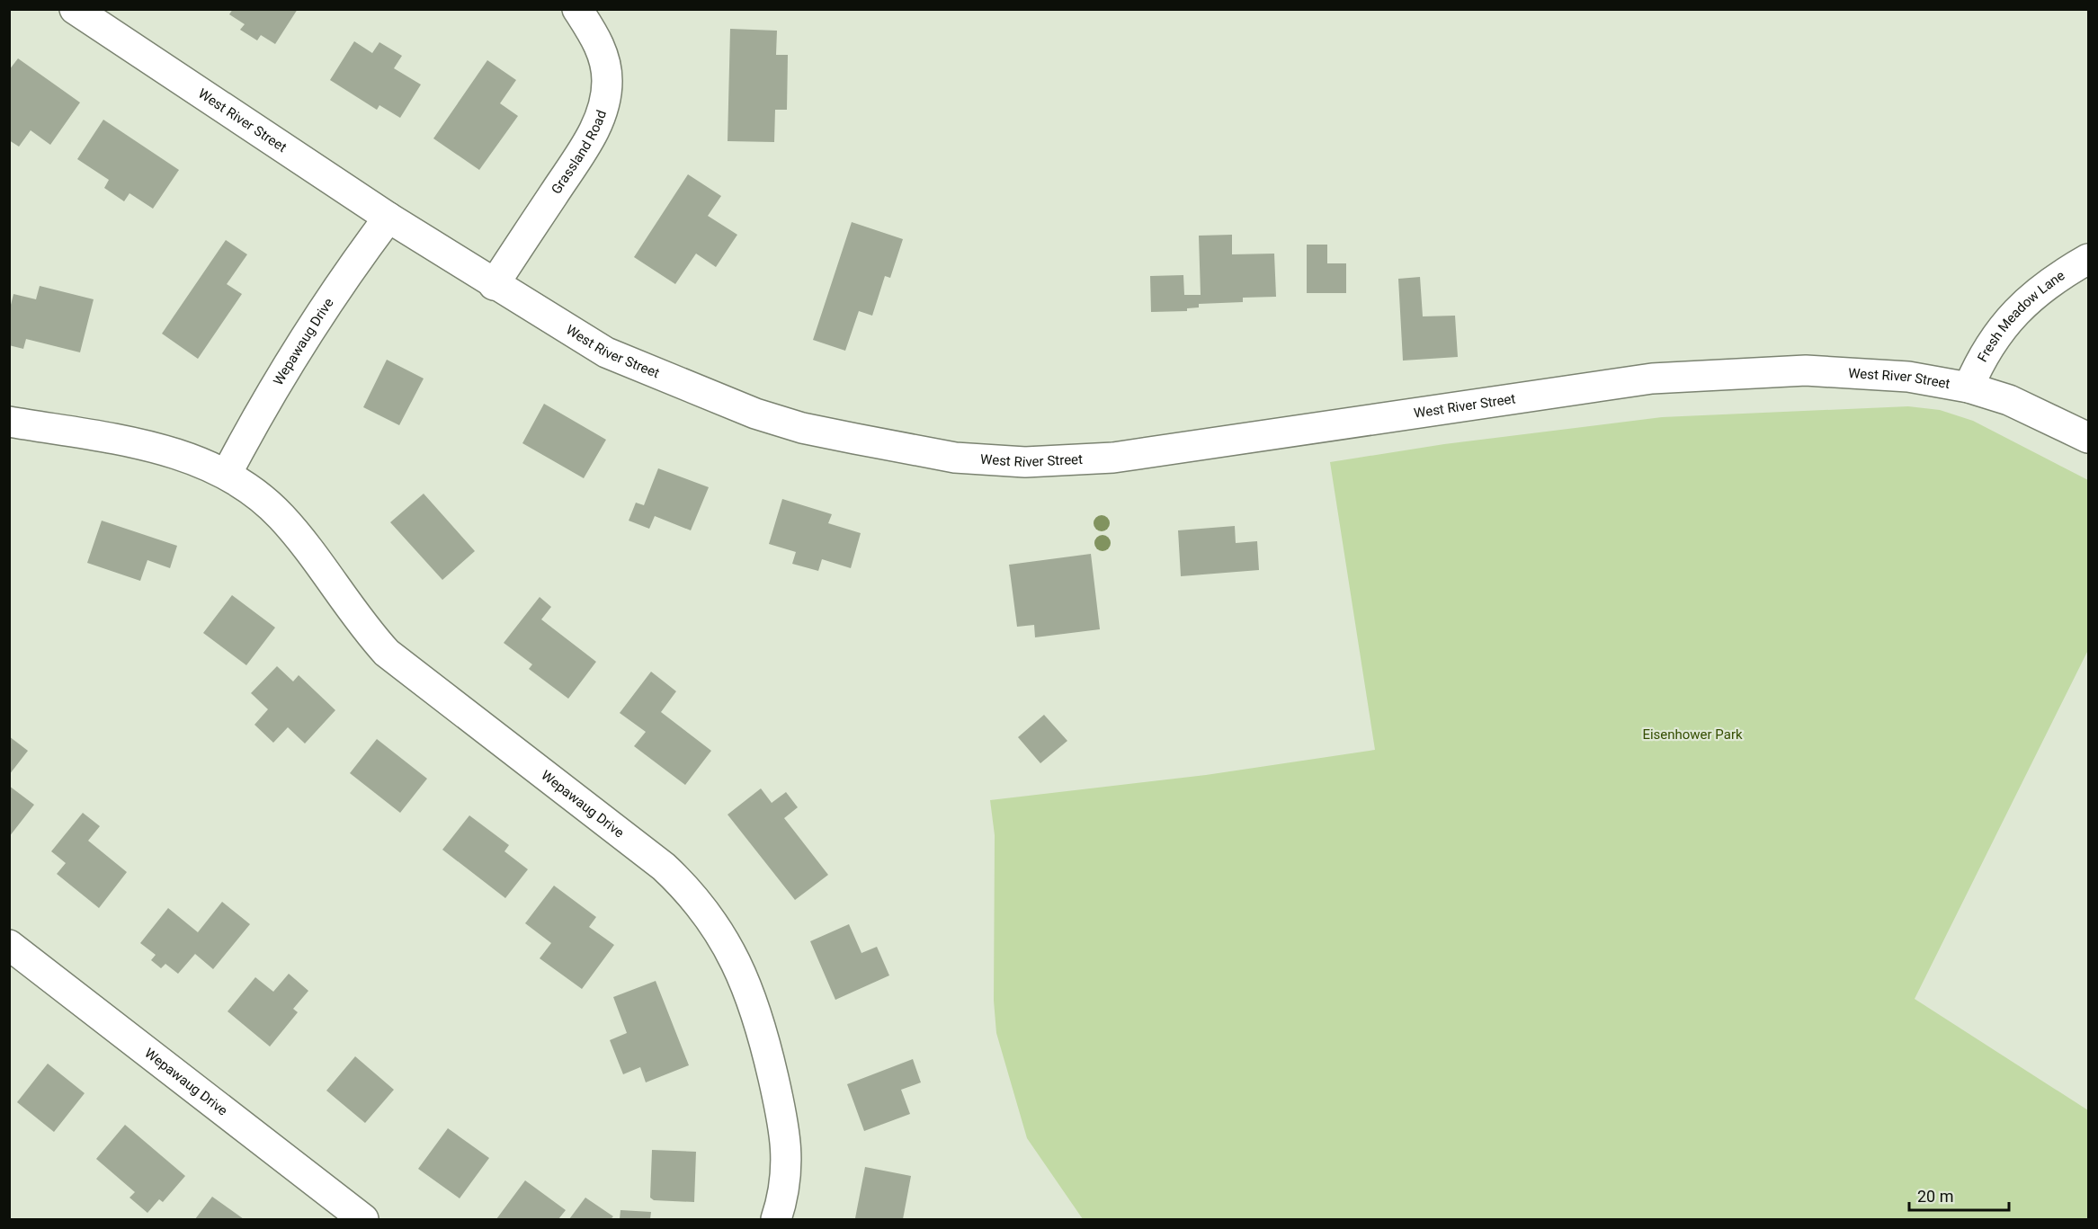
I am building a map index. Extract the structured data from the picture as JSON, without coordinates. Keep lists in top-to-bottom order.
{
  "streets": {
    "street": [
      "West River Street",
      "Grassland Road",
      "Fresh Meadow Lane",
      "Wepawaug Drive"
    ]
  },
  "crossings": [
    ["West River Street", "Grassland Road"],
    ["West River Street", "Fresh Meadow Lane"],
    ["West River Street", "Wepawaug Drive"]
  ],
  "parks": ["Eisenhower Park"],
  "scale_bar": "20 m"
}
